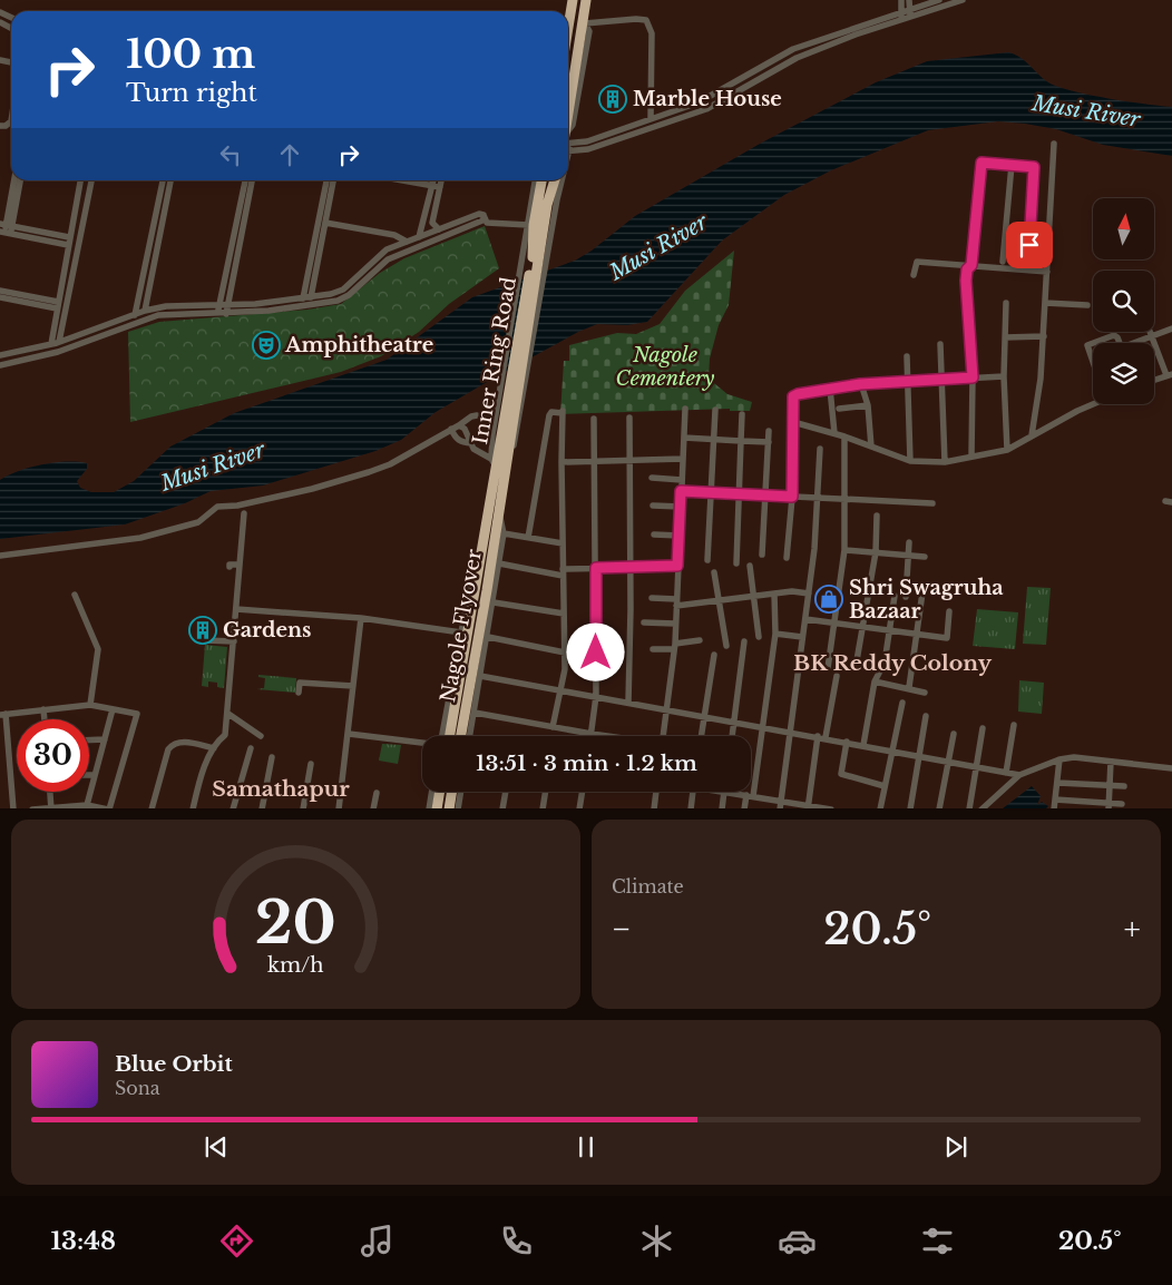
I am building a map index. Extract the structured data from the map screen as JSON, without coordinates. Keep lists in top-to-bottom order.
{
  "streets": {
    "highway": ["Inner Ring Road", "Nagole Flyover"]
  },
  "crossings": [
    ["Inner Ring Road", "Nagole Flyover"]
  ],
  "districts": ["BK Reddy Colony", "Samathapur"],
  "water": ["Musi River"],
  "parks": ["Nagole Cementery"],
  "places": {
    "building": ["Marble House", "Gardens"],
    "theatre": ["Amphitheatre"],
    "shop": ["Shri Swagruha Bazaar"]
  },
  "north": "top",
  "page": {
    "turn": ["100 m", "Turn right"],
    "limit": "30",
    "trip": "13:51 · 3 min · 1.2 km",
    "tile": "Climate",
    "heat": ["−", "20.5°", "+"],
    "song": ["Blue Orbit", "Sona"],
    "tabs": ["13:48", "20.5°"],
    "gauge": ["20", "km/h"]
  }
}
